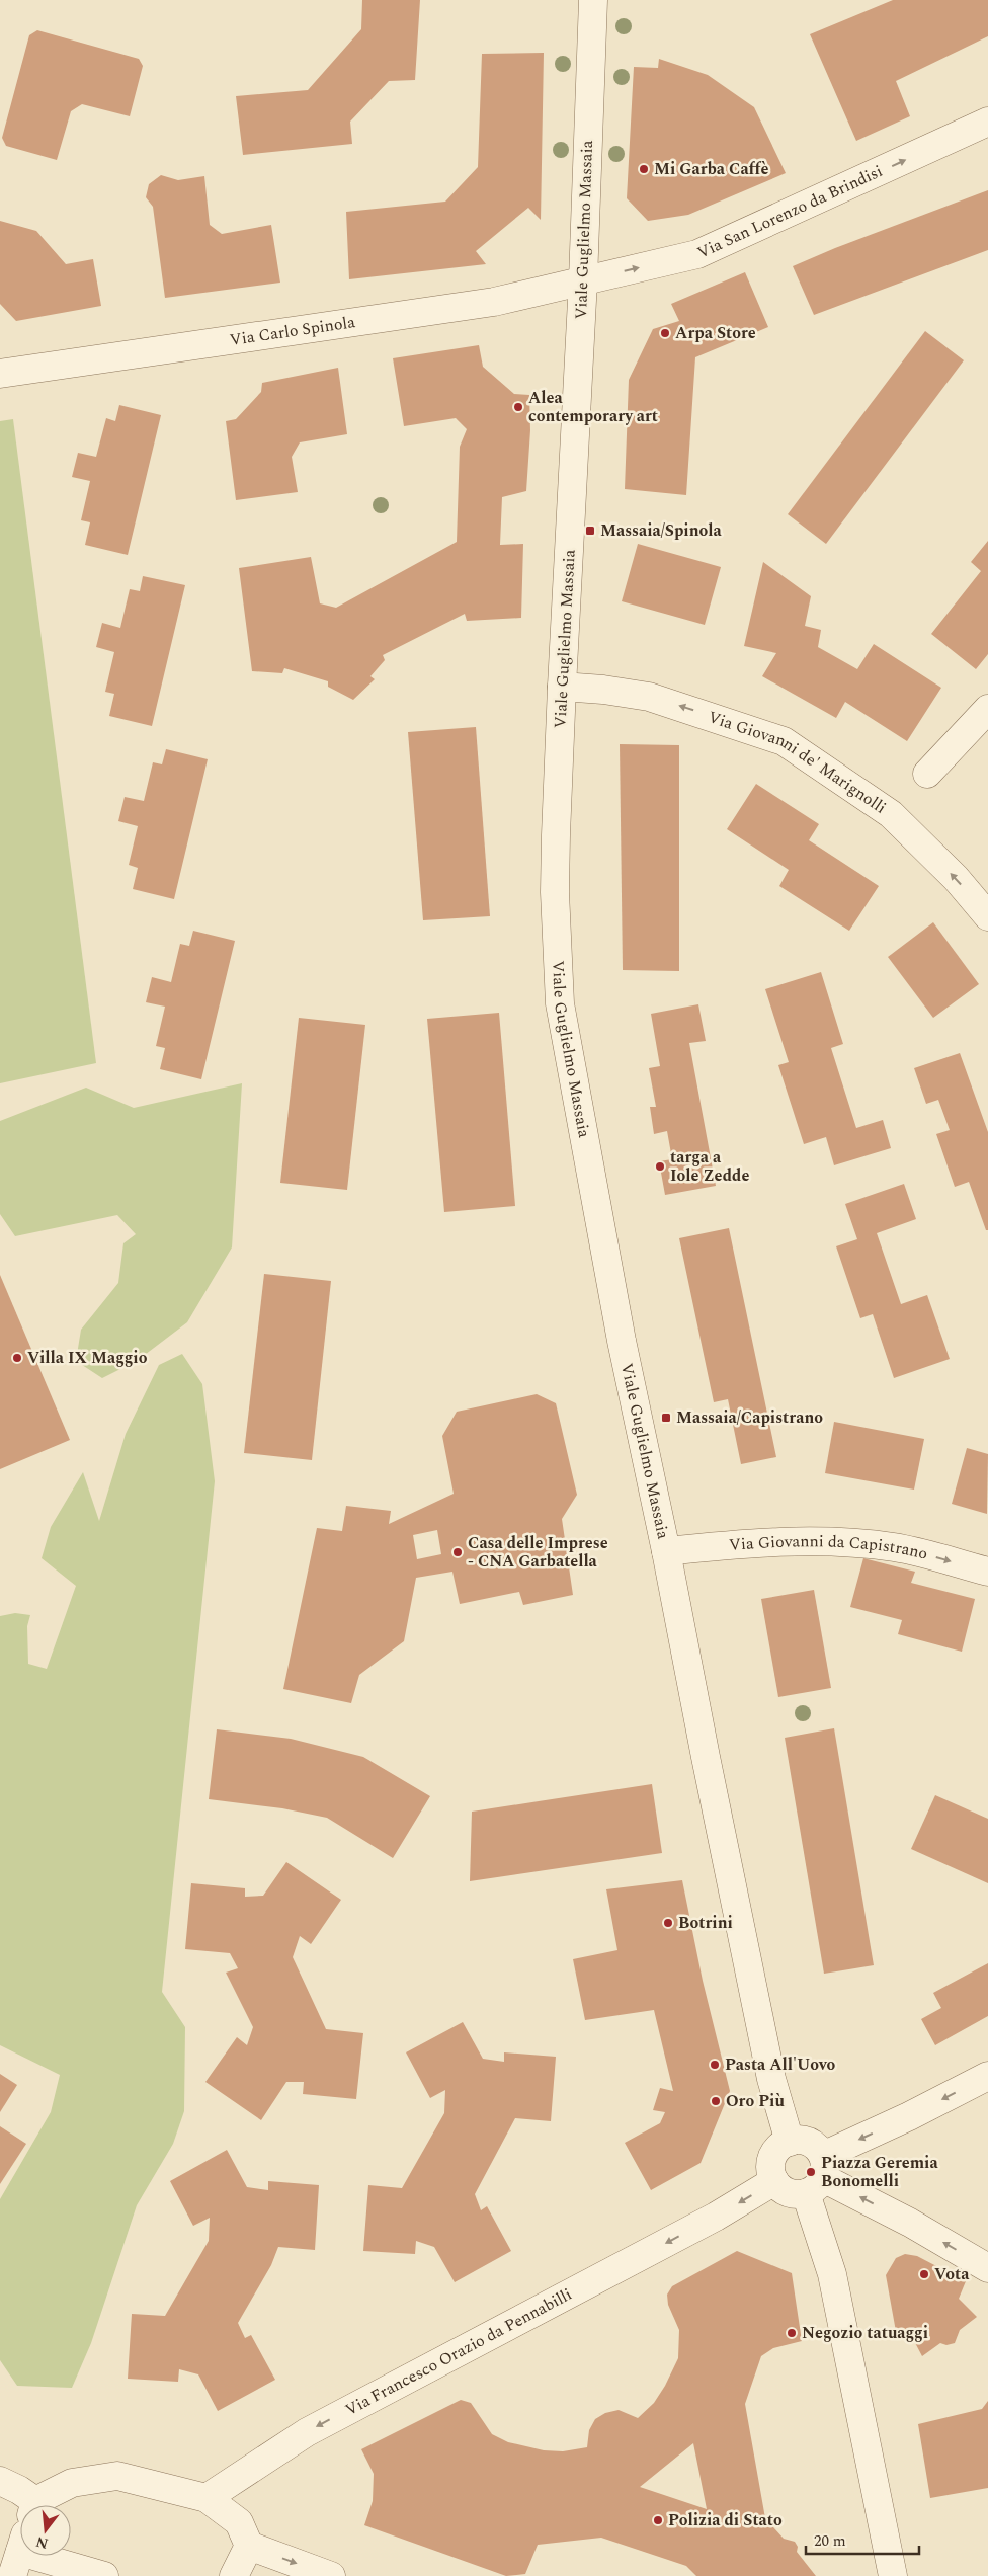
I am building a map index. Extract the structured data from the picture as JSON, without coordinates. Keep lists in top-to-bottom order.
{
  "streets": {
    "street": [
      "Via San Lorenzo da Brindisi",
      "Viale Guglielmo Massaia",
      "Via Carlo Spinola",
      "Via Giovanni de' Marignolli",
      "Via Giovanni da Capistrano",
      "Via Francesco Orazio da Pennabilli"
    ]
  },
  "crossings": [
    ["Via San Lorenzo da Brindisi", "Viale Guglielmo Massaia"],
    ["Via San Lorenzo da Brindisi", "Via Carlo Spinola"],
    ["Viale Guglielmo Massaia", "Via Carlo Spinola"],
    ["Viale Guglielmo Massaia", "Via Giovanni de' Marignolli"],
    ["Viale Guglielmo Massaia", "Via Giovanni da Capistrano"],
    ["Viale Guglielmo Massaia", "Via Francesco Orazio da Pennabilli"]
  ],
  "one_way": [
    "Via San Lorenzo da Brindisi",
    "Via Giovanni de' Marignolli",
    "Via Giovanni da Capistrano",
    "Via Francesco Orazio da Pennabilli"
  ],
  "places": {
    "other": [
      "Mi Garba Caffè",
      "Arpa Store",
      "Alea contemporary art",
      "targa a Iole Zedde",
      "Villa IX Maggio",
      "Casa delle Imprese - CNA Garbatella",
      "Botrini",
      "Pasta All'Uovo",
      "Oro Più",
      "Piazza Geremia Bonomelli",
      "Vota",
      "Negozio tatuaggi",
      "Polizia di Stato"
    ],
    "transit": ["Massaia/Spinola", "Massaia/Capistrano"]
  },
  "scale_bar": "20 m",
  "north": "bottom"
}
